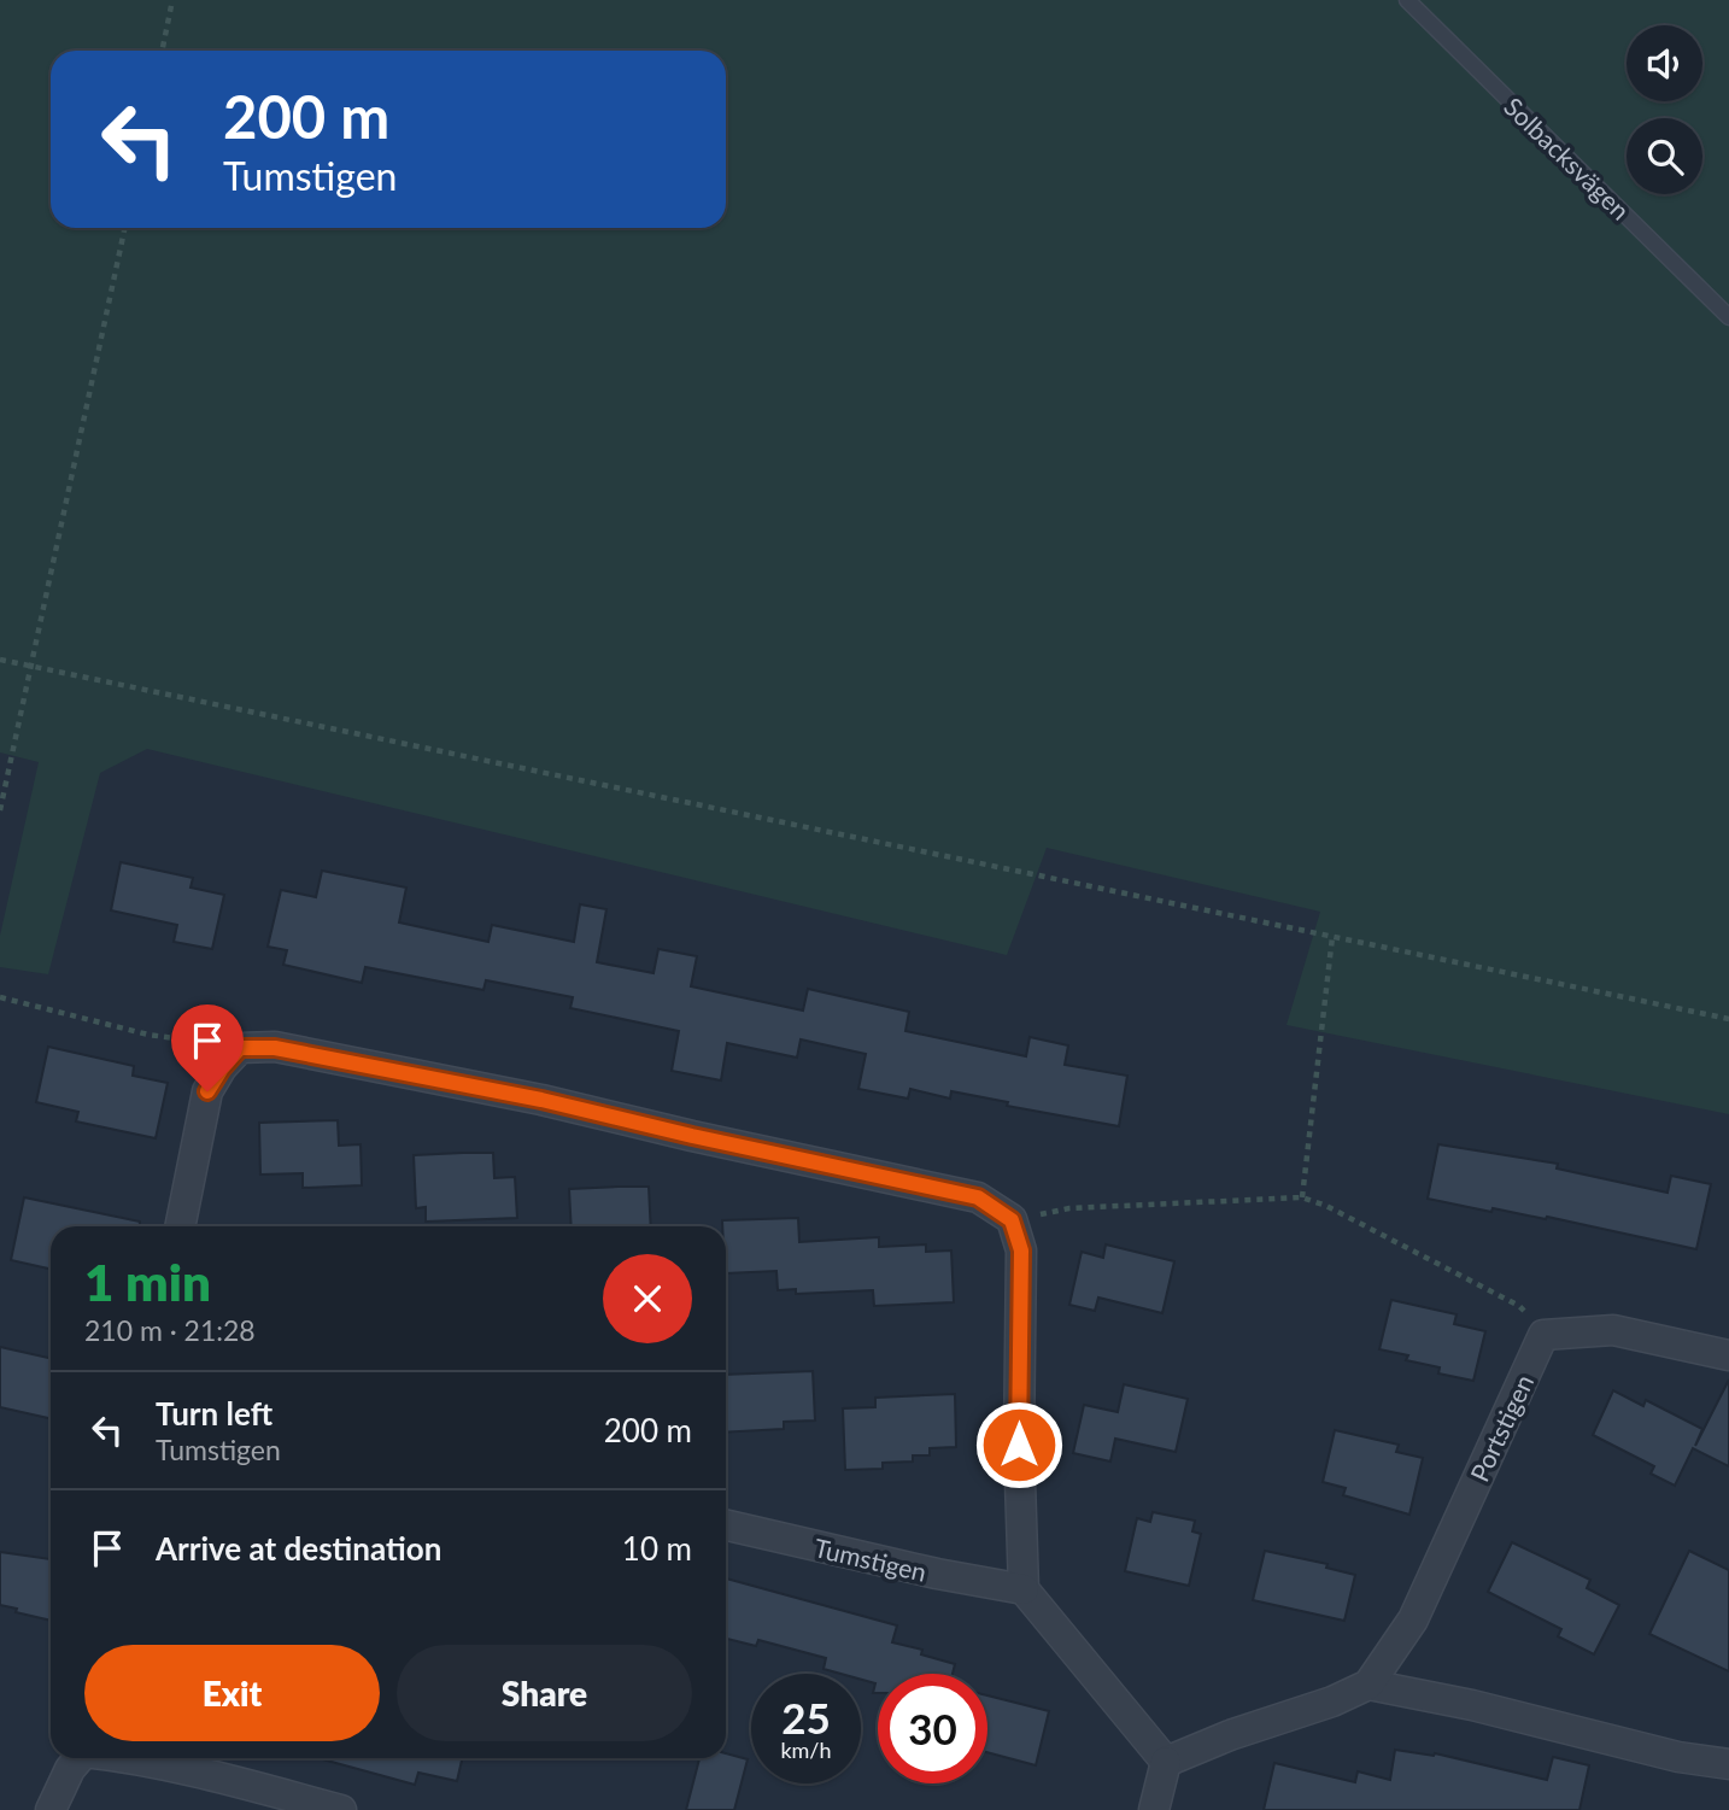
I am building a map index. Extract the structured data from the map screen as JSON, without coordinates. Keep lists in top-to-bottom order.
{
  "streets": {
    "street": ["Portstigen", "Tumstigen"],
    "lane": ["Solbacksvägen"]
  },
  "page": {
    "turn": ["200 m", "Tumstigen"],
    "heading": ["1 min", "210 m · 21:28"],
    "list": [
      {
        "name": "Turn left",
        "note": "Tumstigen",
        "value": "200 m"
      },
      {
        "name": "Arrive at destination",
        "value": "10 m"
      }
    ],
    "buttons": ["Exit", "Share"],
    "speed": "25 km/h",
    "limit": "30"
  }
}
